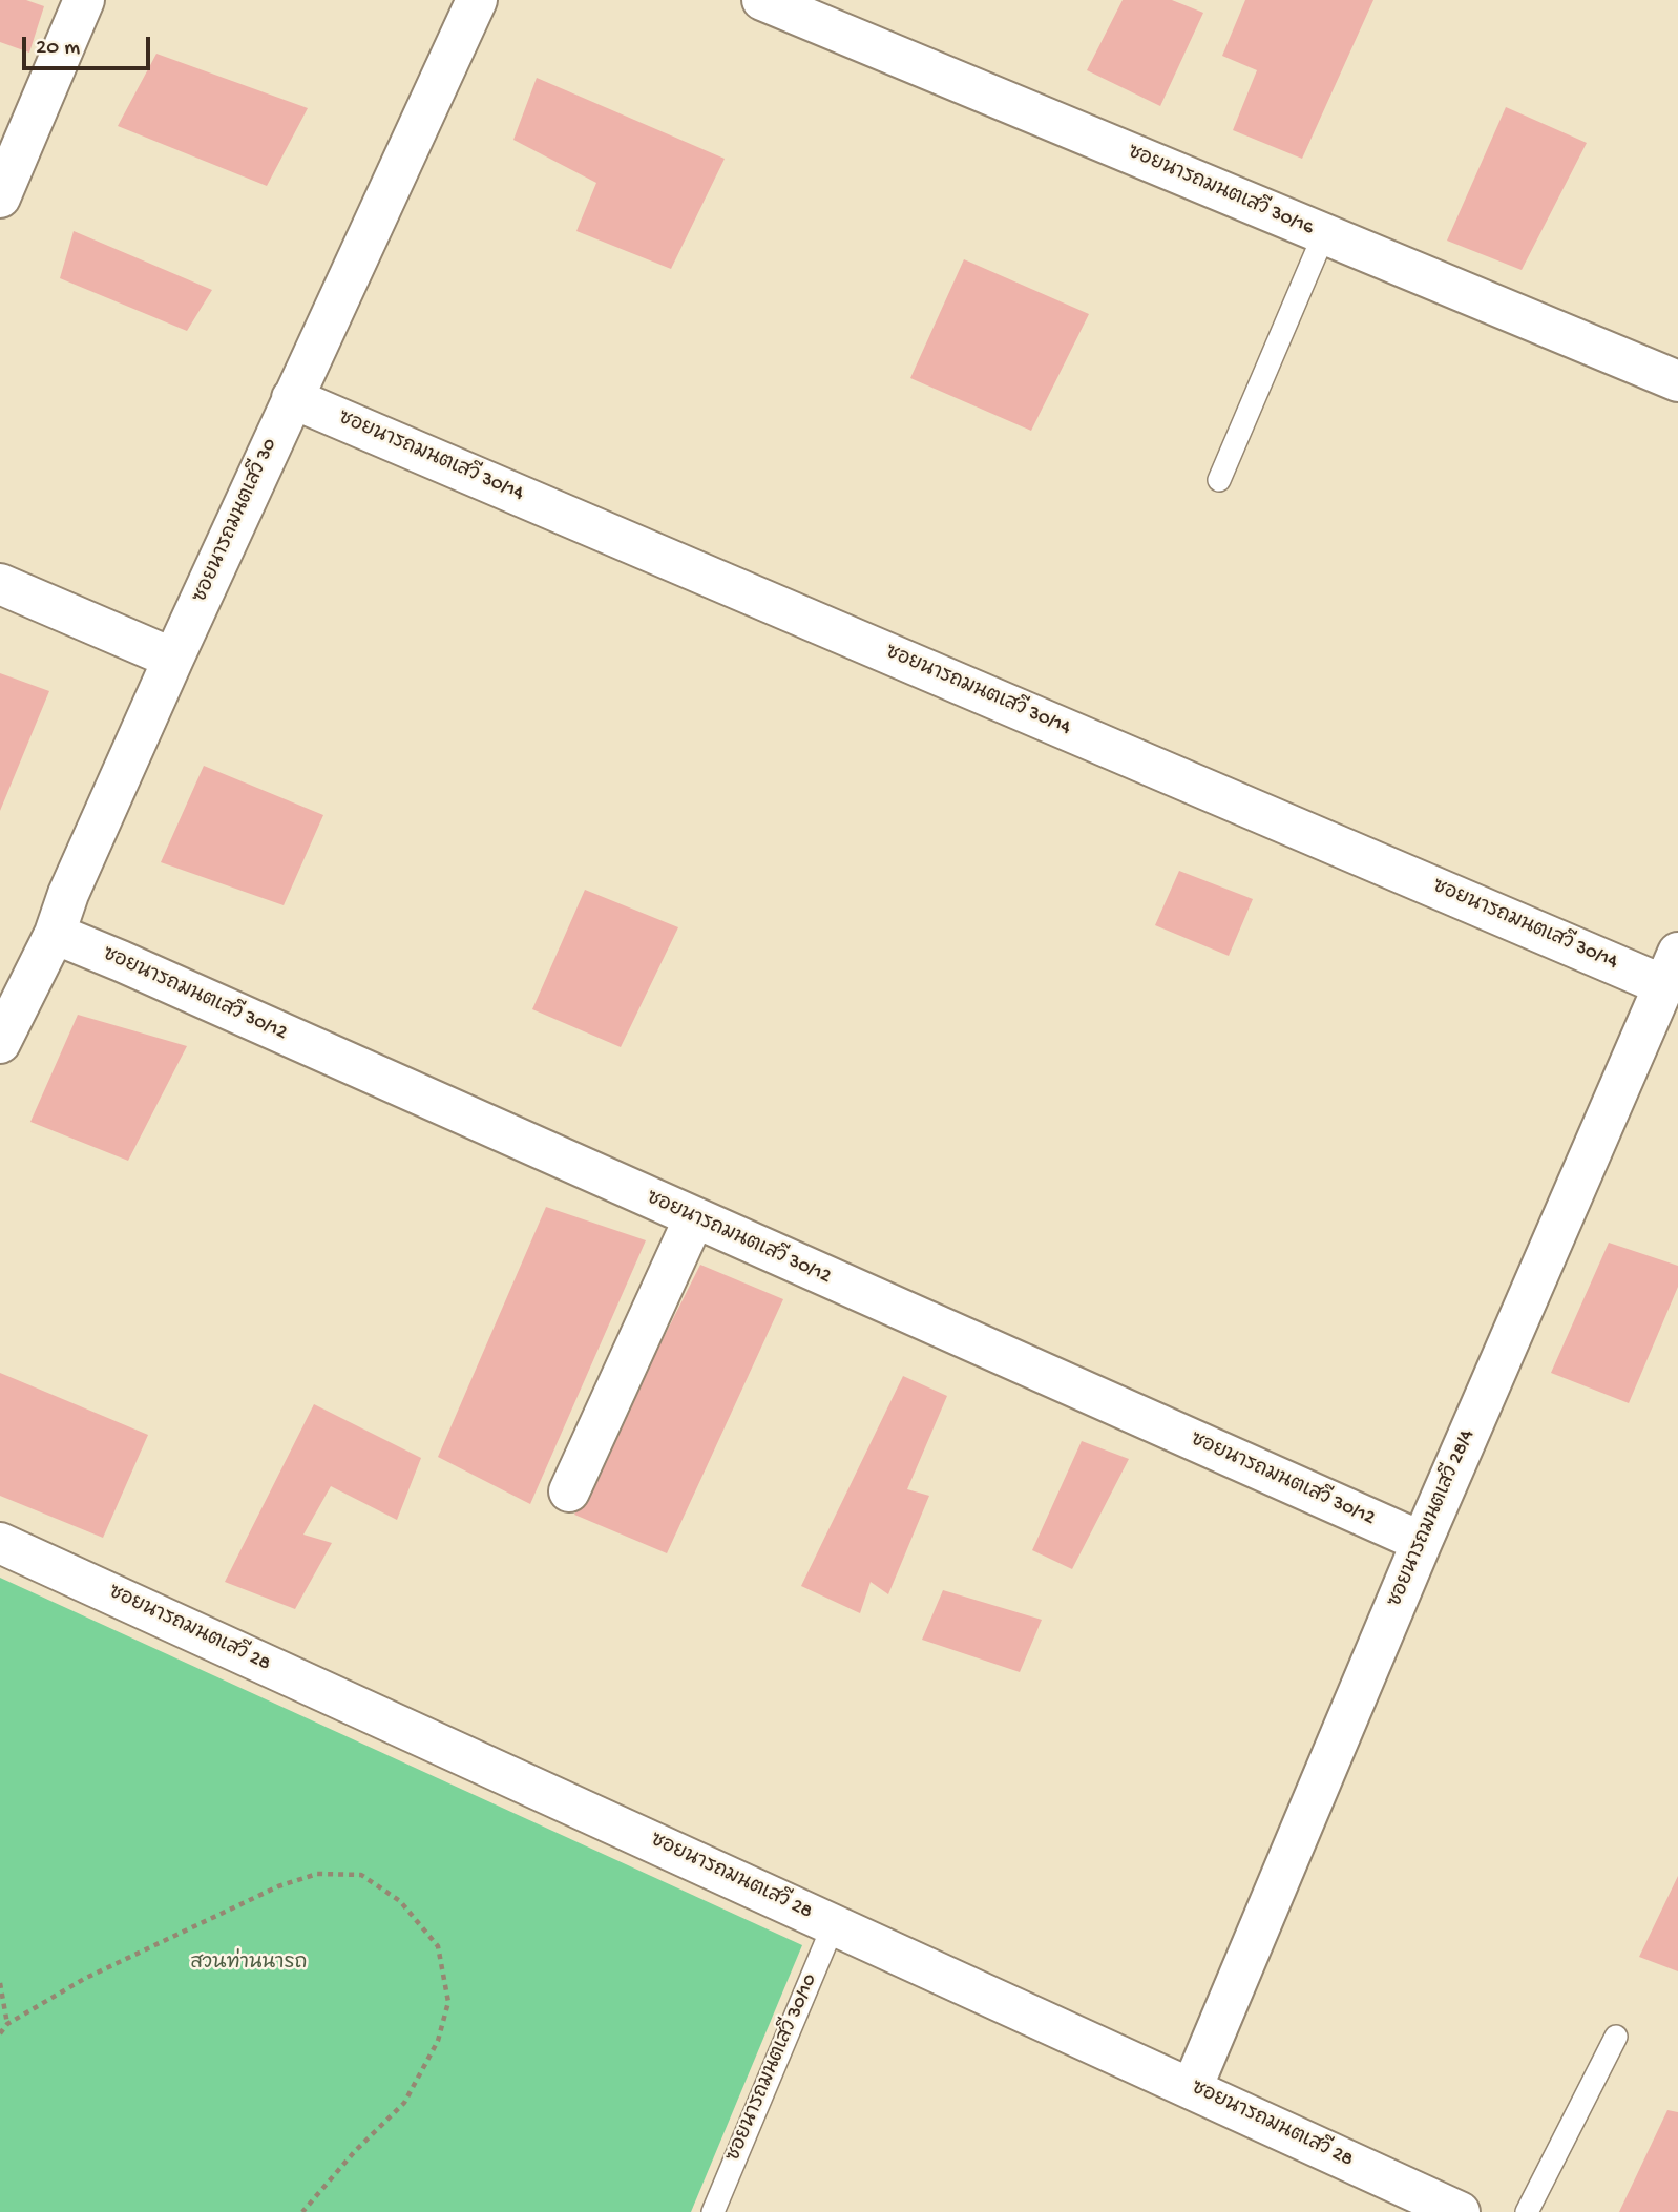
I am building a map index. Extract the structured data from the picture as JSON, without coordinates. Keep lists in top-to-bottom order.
{
  "streets": {
    "street": [
      "ซอยนารถมนตเสวี 30/16",
      "ซอยนารถมนตเสวี 30/14",
      "ซอยนารถมนตเสวี 30",
      "ซอยนารถมนตเสวี 30/12",
      "ซอยนารถมนตเสวี 28/4",
      "ซอยนารถมนตเสวี 28"
    ],
    "lane": ["ซอยนารถมนตเสวี 30/10"]
  },
  "crossings": [
    ["ซอยนารถมนตเสวี 30/14", "ซอยนารถมนตเสวี 30"],
    ["ซอยนารถมนตเสวี 30/14", "ซอยนารถมนตเสวี 28/4"],
    ["ซอยนารถมนตเสวี 30", "ซอยนารถมนตเสวี 30/12"],
    ["ซอยนารถมนตเสวี 30/12", "ซอยนารถมนตเสวี 28/4"],
    ["ซอยนารถมนตเสวี 28/4", "ซอยนารถมนตเสวี 28"],
    ["ซอยนารถมนตเสวี 28", "ซอยนารถมนตเสวี 30/10"]
  ],
  "parks": ["สวนท่านนารถ"],
  "scale_bar": "20 m"
}
